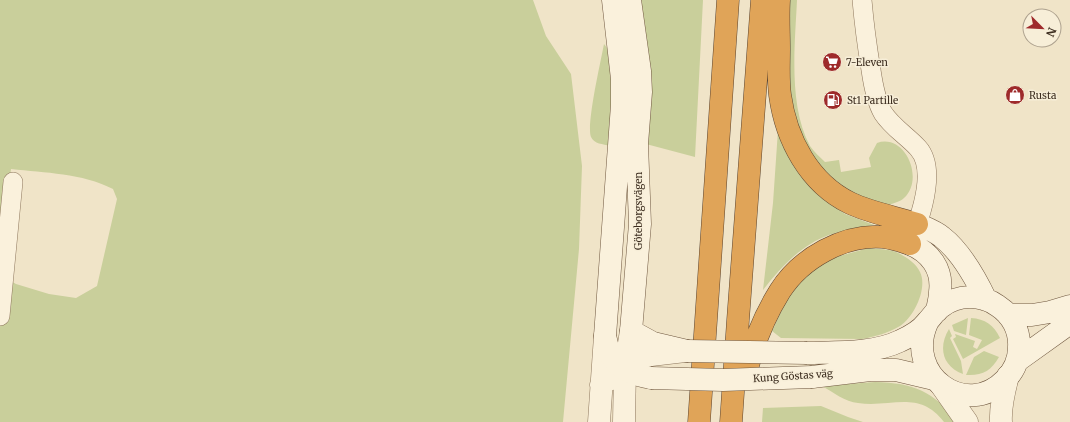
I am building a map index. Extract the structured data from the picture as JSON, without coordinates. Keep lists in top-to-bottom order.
{
  "streets": {
    "main road": ["Göteborgsvägen", "Kung Göstas väg"]
  },
  "crossings": [
    ["Göteborgsvägen", "Kung Göstas väg"]
  ],
  "places": {
    "supermarket": ["7-Eleven"],
    "shop": ["Rusta"],
    "fuel station": ["St1 Partille"]
  },
  "north": "bottom right"
}
